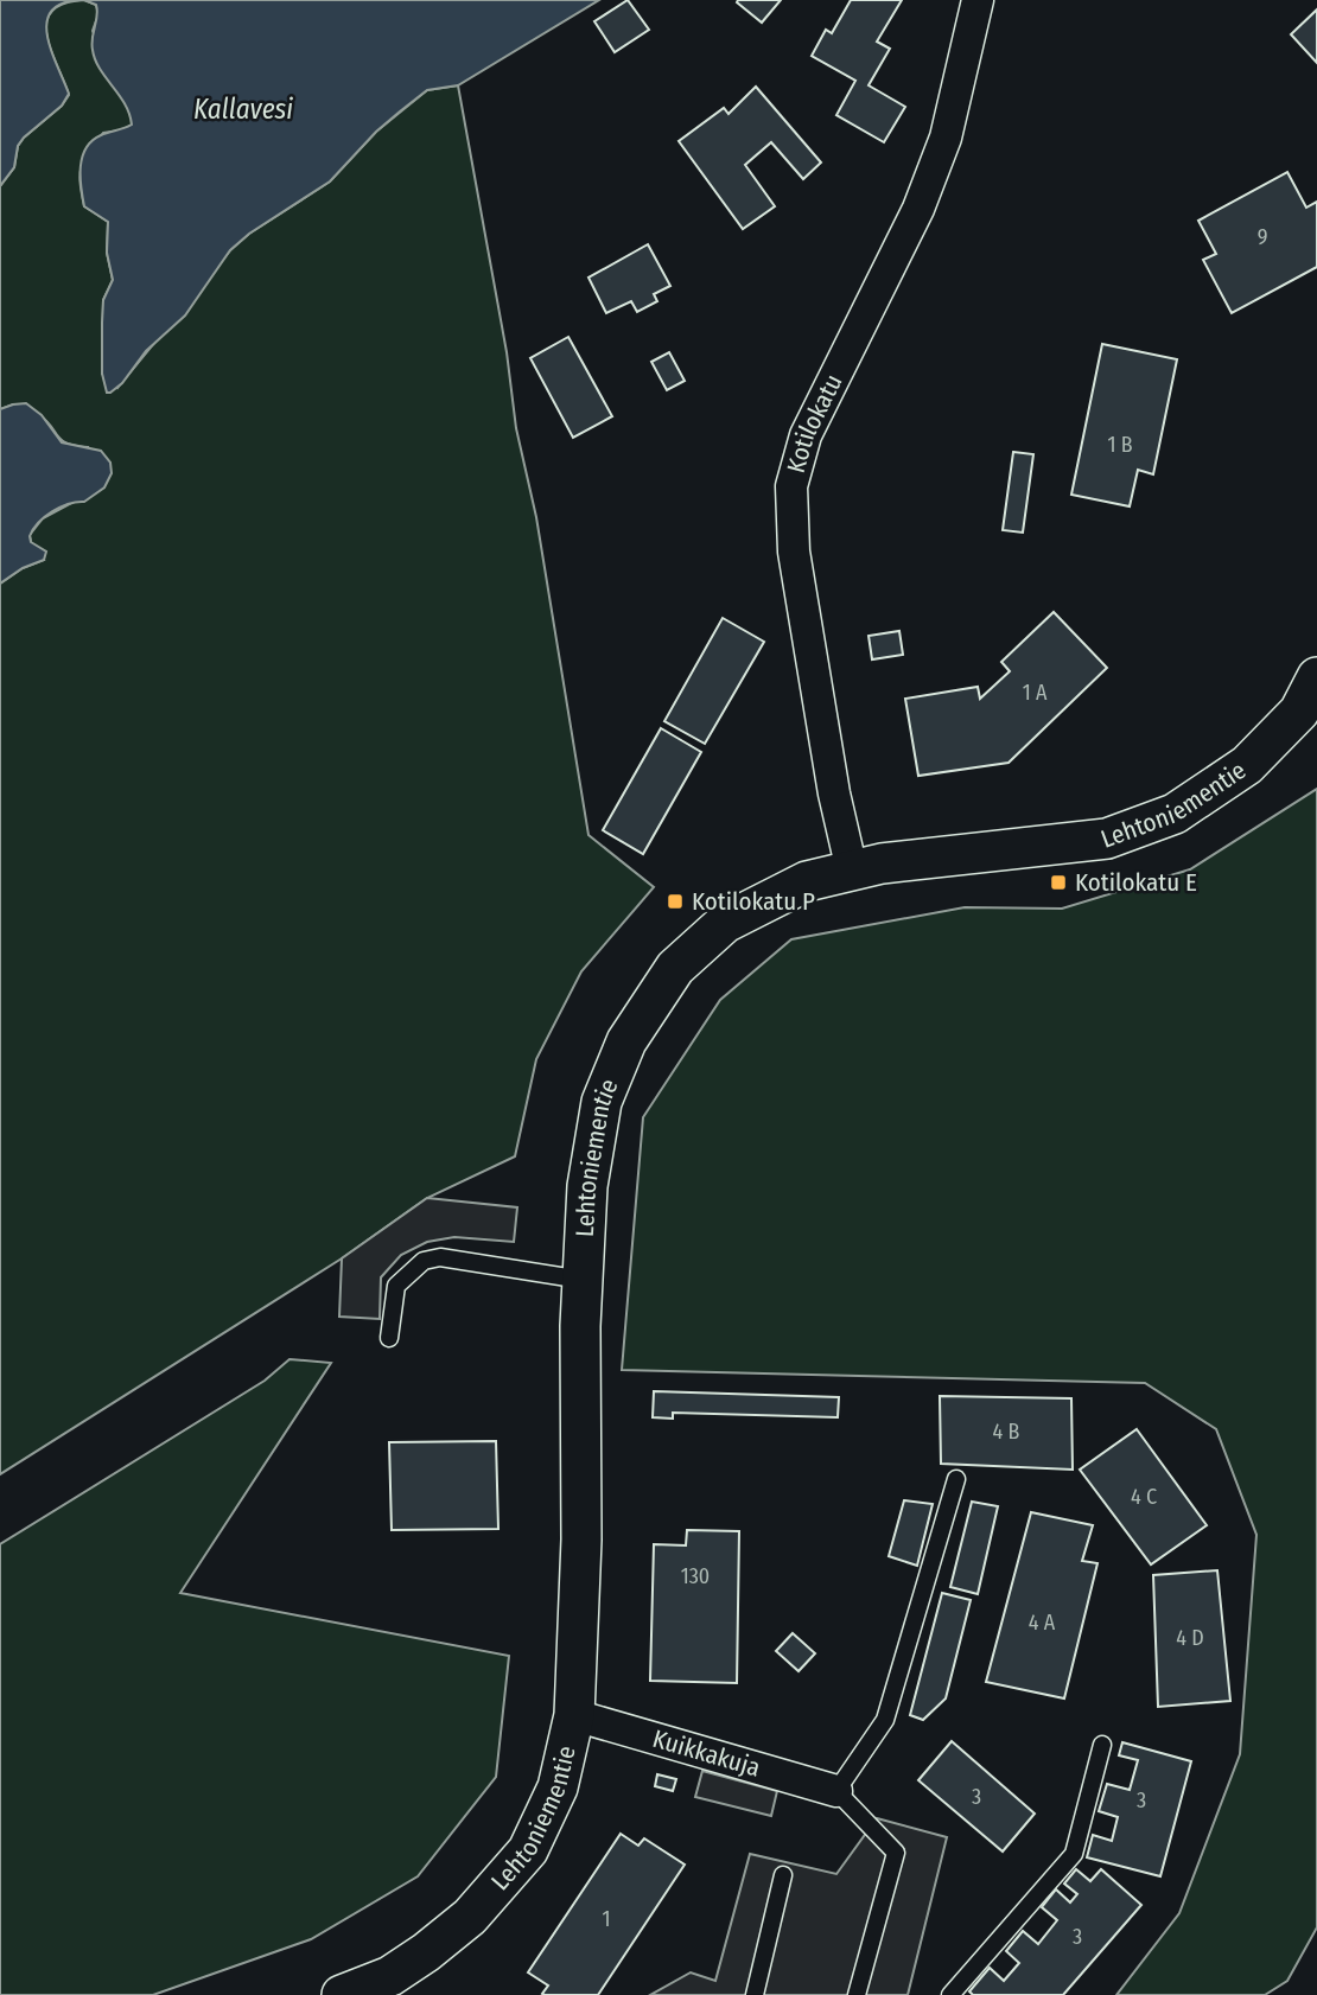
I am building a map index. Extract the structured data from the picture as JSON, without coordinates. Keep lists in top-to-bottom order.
{
  "streets": {
    "street": ["Kotilokatu", "Lehtoniementie", "Kuikkakuja"]
  },
  "crossings": [
    ["Kotilokatu", "Lehtoniementie"],
    ["Lehtoniementie", "Kuikkakuja"]
  ],
  "water": ["Kallavesi"],
  "places": {
    "transit": ["Kotilokatu E", "Kotilokatu P"]
  },
  "house_numbers": [
    "9",
    "1 B",
    "1 A",
    "4 B",
    "4 C",
    "130",
    "4 A",
    "4 D",
    "3",
    "3",
    "1",
    "3"
  ]
}
